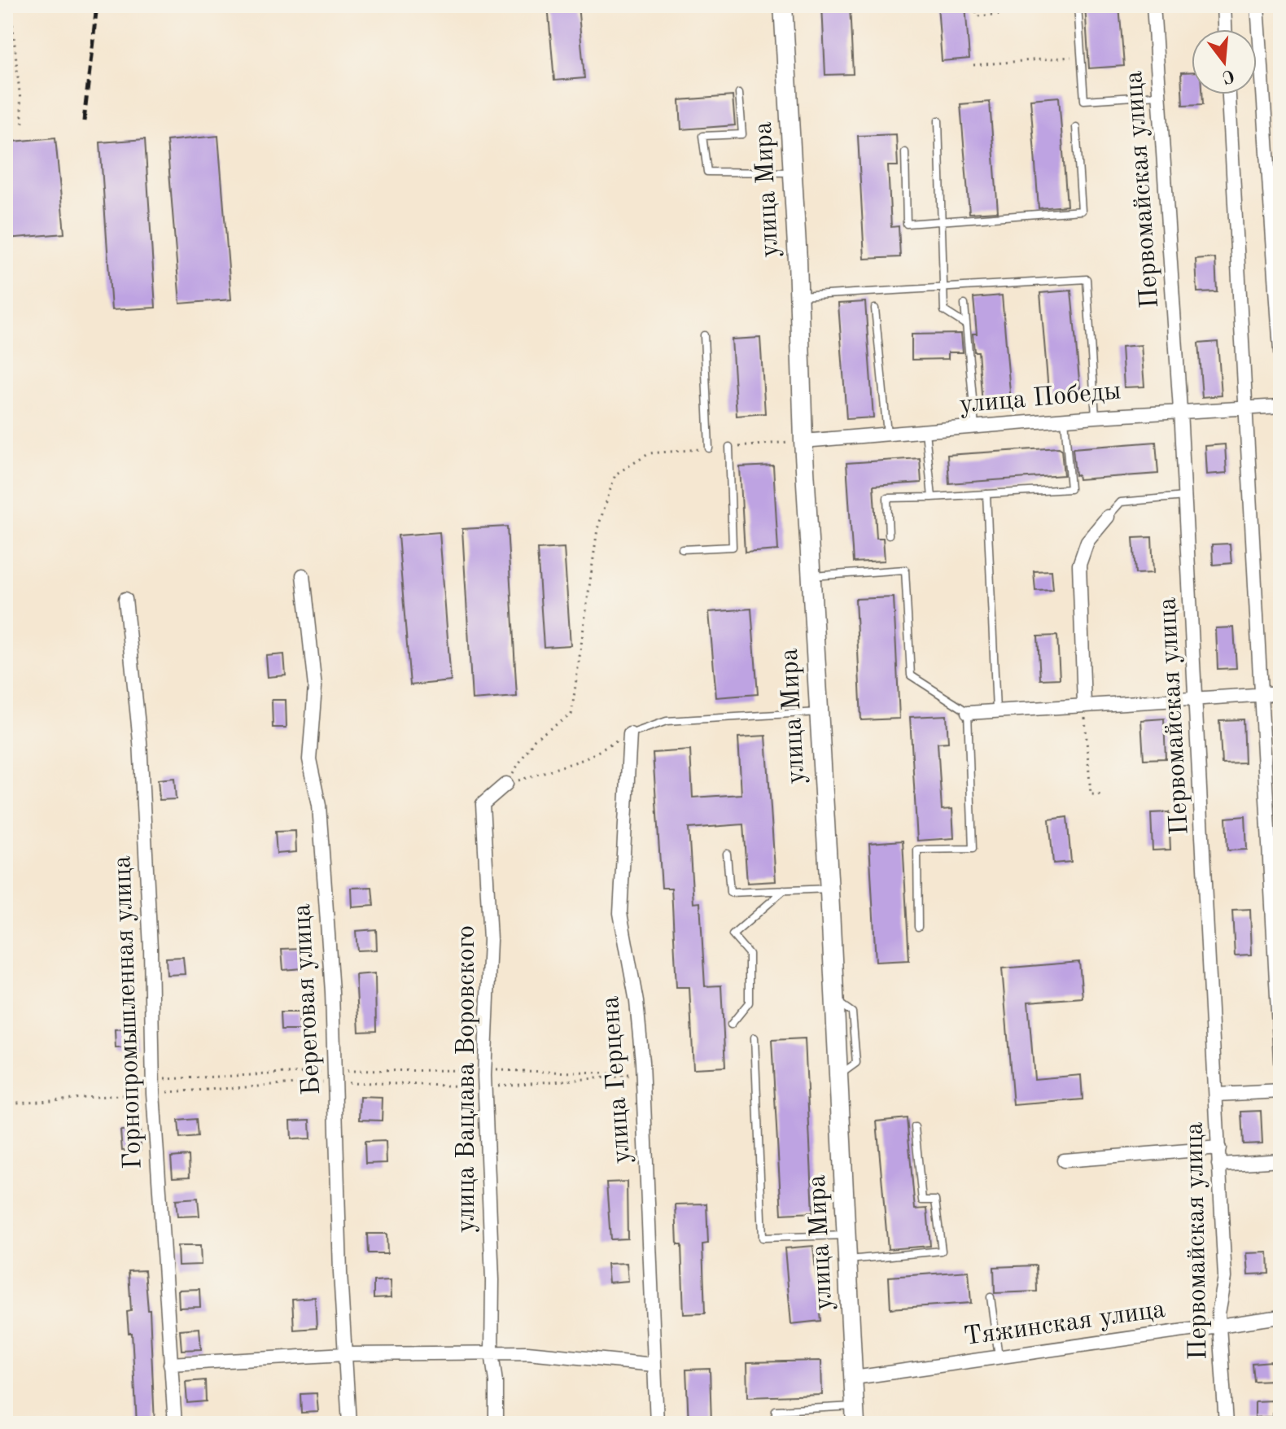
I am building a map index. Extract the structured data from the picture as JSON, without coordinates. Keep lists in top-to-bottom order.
{
  "streets": {
    "main road": ["улица Мира"],
    "street": [
      "Первомайская улица",
      "улица Победы",
      "Береговая улица",
      "Горнопромышленная улица",
      "улица Вацлава Воровского",
      "улица Герцена",
      "Тяжинская улица"
    ]
  },
  "crossings": [
    ["улица Мира", "улица Победы"],
    ["улица Мира", "Тяжинская улица"],
    ["Первомайская улица", "улица Победы"],
    ["Первомайская улица", "Тяжинская улица"]
  ],
  "north": "bottom"
}
